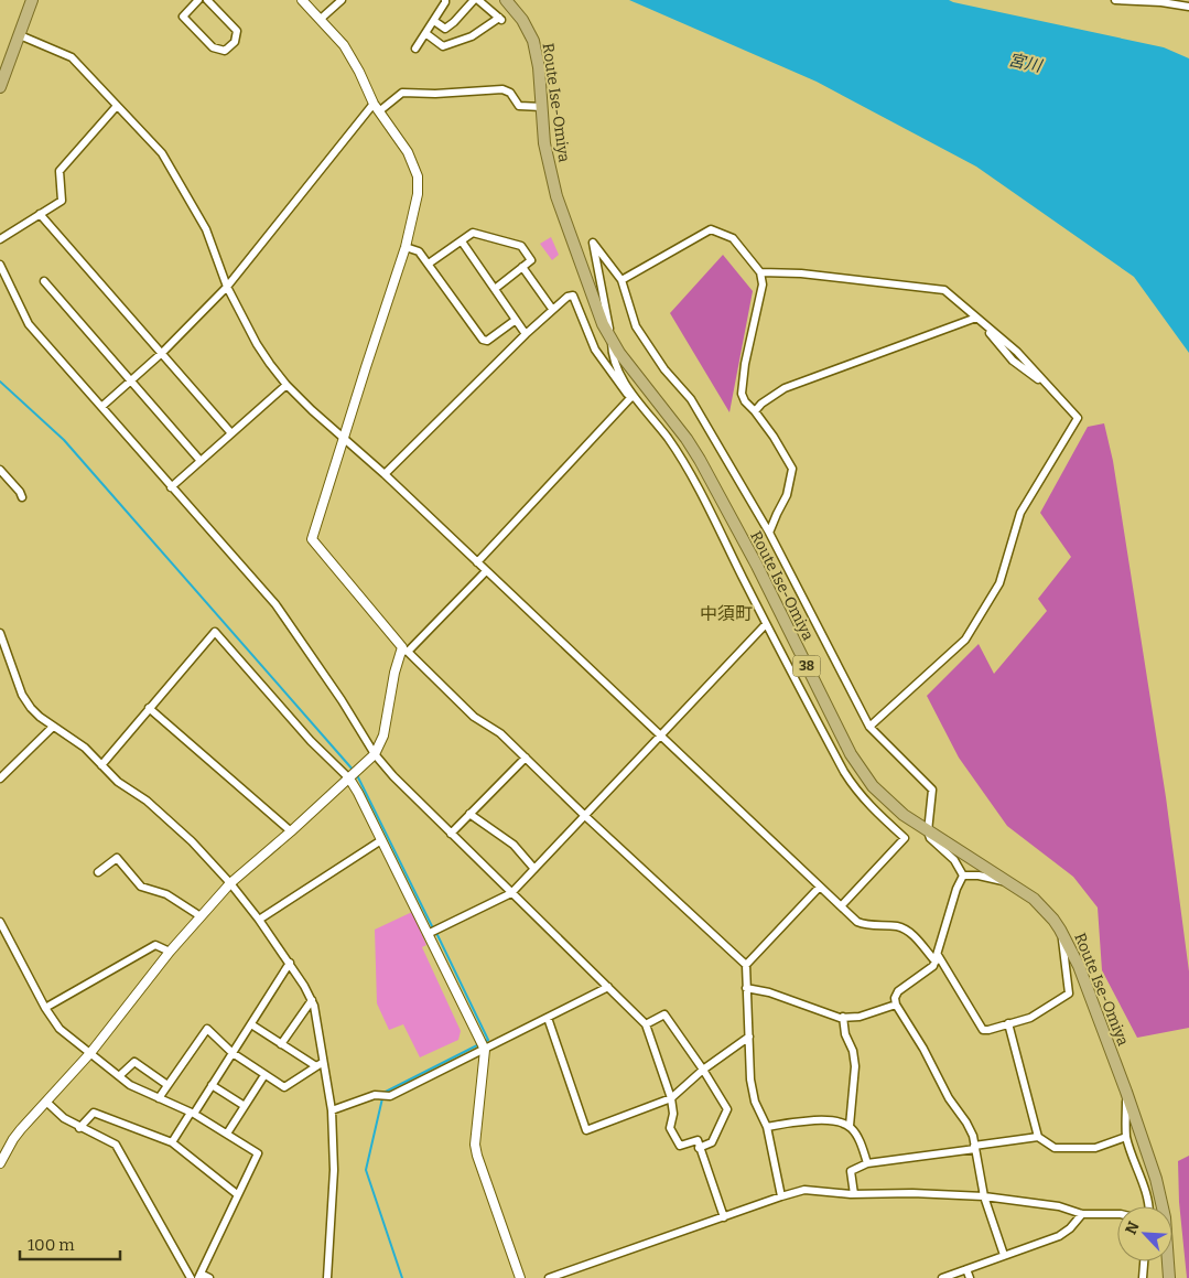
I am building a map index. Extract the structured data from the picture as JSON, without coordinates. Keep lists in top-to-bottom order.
{
  "streets": {
    "main road": ["Route Ise-Omiya", "38"]
  },
  "districts": ["中須町"],
  "water": ["宮川"],
  "scale_bar": "100 m",
  "north": "top left"
}
